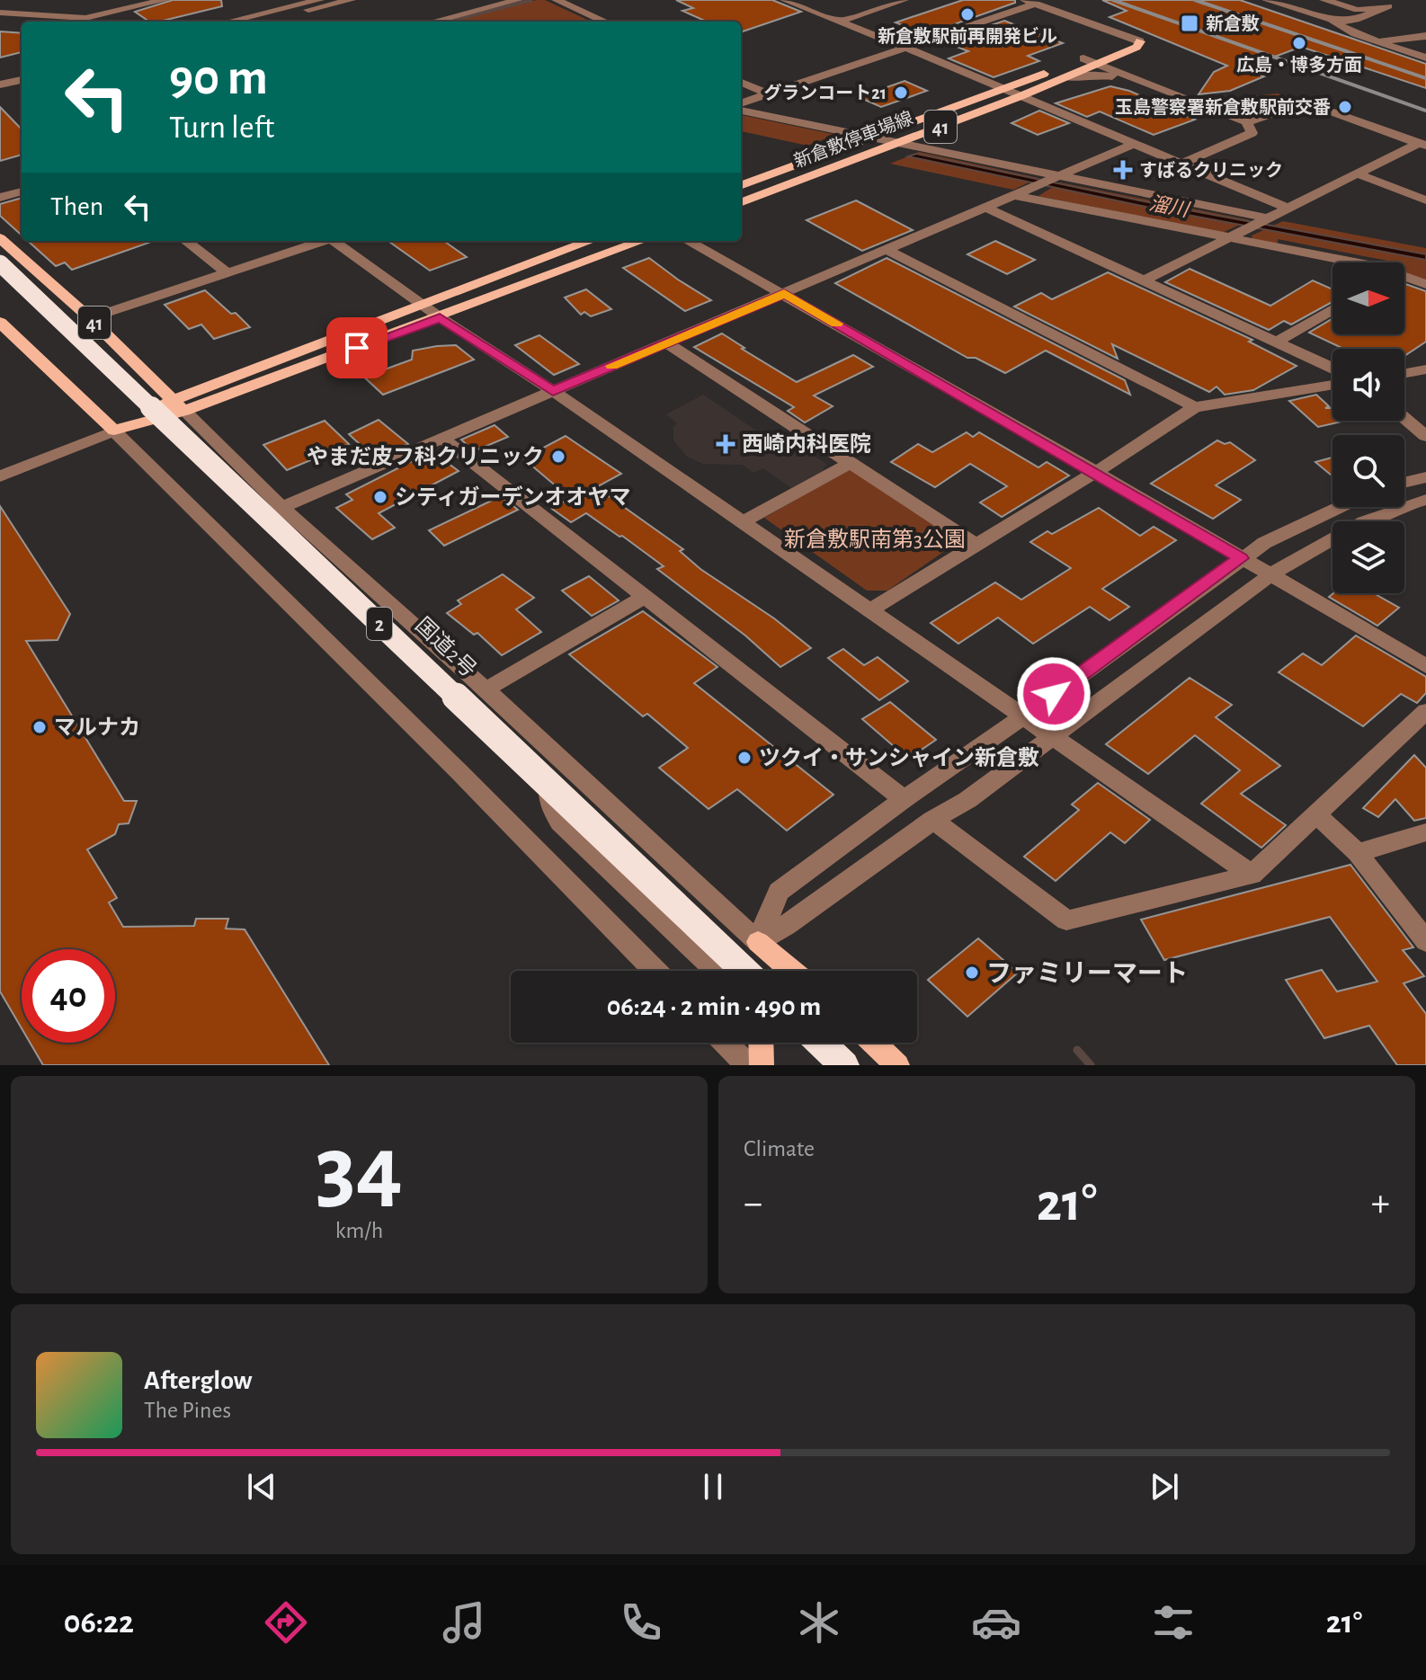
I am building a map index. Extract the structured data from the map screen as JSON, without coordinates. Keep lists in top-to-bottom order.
{
  "streets": {
    "highway": ["2", "国道2号"],
    "main road": ["41", "新倉敷停車場線"]
  },
  "water": ["溜川"],
  "parks": ["新倉敷駅南第3公園"],
  "places": {
    "other": [
      "新倉敷駅前再開発ビル",
      "広島・博多方面",
      "グランコート21",
      "玉島警察署新倉敷駅前交番",
      "やまだ皮フ科クリニック",
      "シティガーデンオオヤマ",
      "マルナカ",
      "ツクイ・サンシャイン新倉敷",
      "ファミリーマート"
    ],
    "transit": ["新倉敷"],
    "health": ["すばるクリニック", "西崎内科医院"]
  },
  "north": "right",
  "page": {
    "turn": ["90 m", "Turn left"],
    "then": "Then",
    "limit": "40",
    "trip": "06:24 · 2 min · 490 m",
    "tile": [
      ["34", "km/h"],
      "Climate"
    ],
    "heat": ["−", "21°", "+"],
    "song": ["Afterglow", "The Pines"],
    "tabs": ["06:22", "21°"]
  }
}
